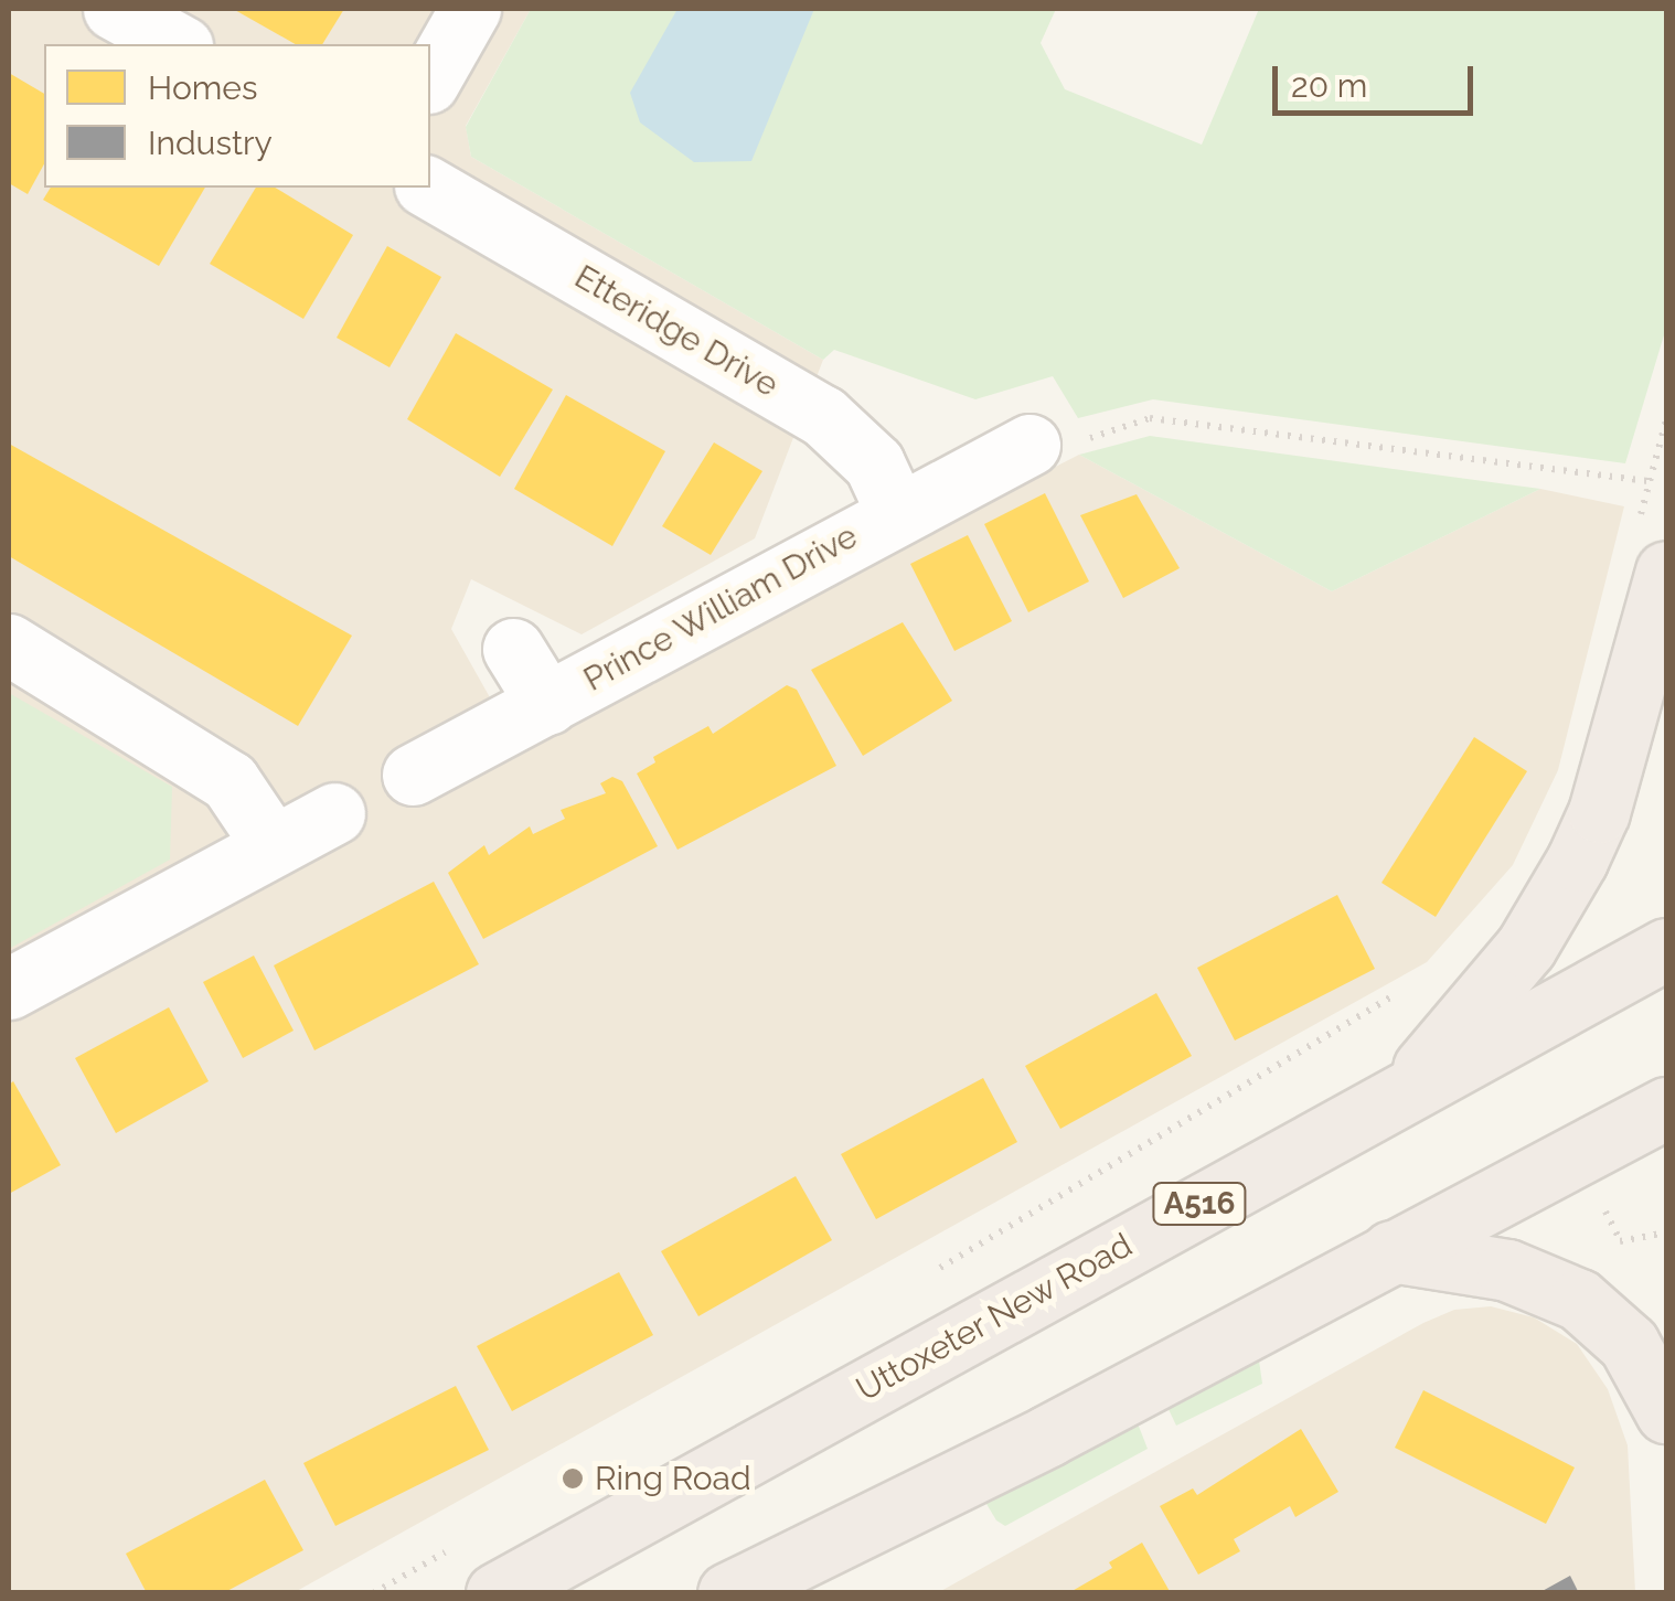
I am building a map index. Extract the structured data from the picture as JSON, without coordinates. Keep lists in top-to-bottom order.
{
  "streets": {
    "highway": ["A516", "Uttoxeter New Road"],
    "street": ["Etteridge Drive", "Prince William Drive"]
  },
  "crossings": [
    ["Etteridge Drive", "Prince William Drive"]
  ],
  "places": ["Ring Road"],
  "legend": ["Homes", "Industry"],
  "scale_bar": "20 m"
}
